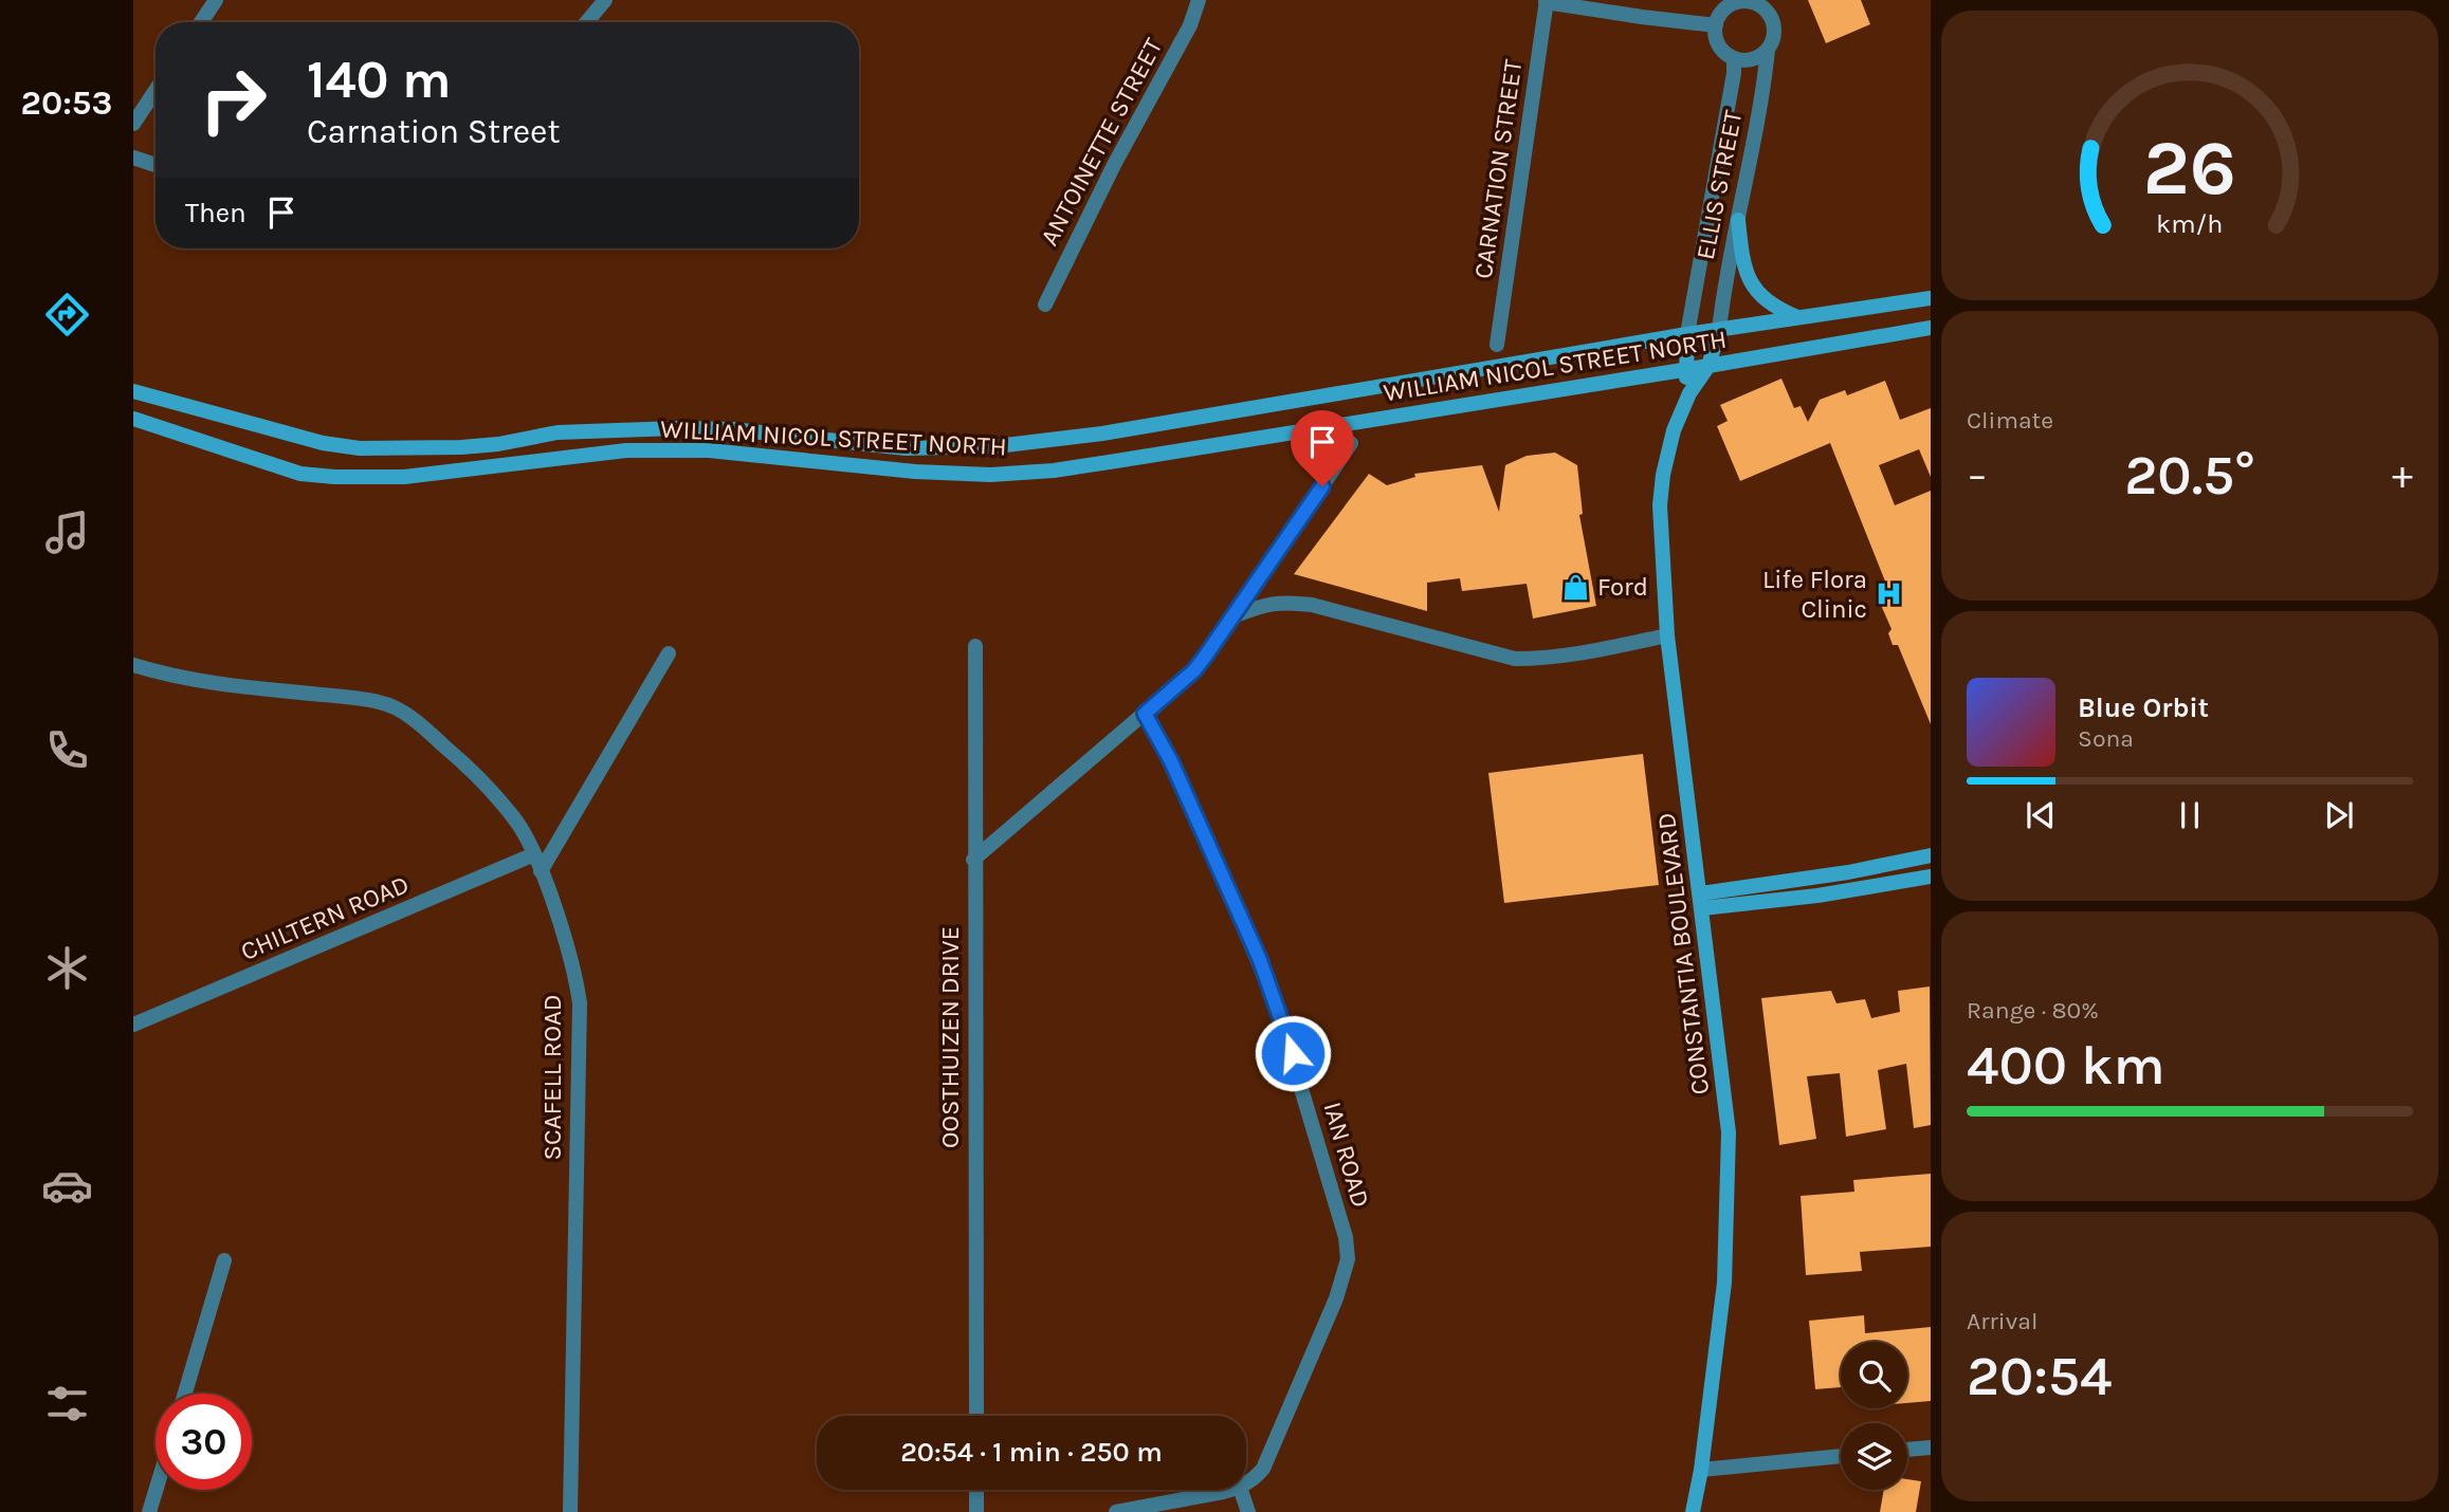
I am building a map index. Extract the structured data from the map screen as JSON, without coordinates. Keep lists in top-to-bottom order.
{
  "streets": {
    "main road": ["WILLIAM NICOL STREET NORTH", "CONSTANTIA BOULEVARD"],
    "street": [
      "ANTOINETTE STREET",
      "CARNATION STREET",
      "ELLIS STREET",
      "CHILTERN ROAD",
      "OOSTHUIZEN DRIVE",
      "SCAFELL ROAD",
      "IAN ROAD"
    ]
  },
  "crossings": [
    ["ELLIS STREET", "WILLIAM NICOL STREET NORTH"],
    ["ELLIS STREET", "CONSTANTIA BOULEVARD"],
    ["WILLIAM NICOL STREET NORTH", "CONSTANTIA BOULEVARD"],
    ["CHILTERN ROAD", "SCAFELL ROAD"]
  ],
  "places": {
    "shop": ["Ford"],
    "hospital": ["Life Flora Clinic"]
  },
  "page": {
    "tabs": "20:53",
    "turn": ["140 m", "Carnation Street"],
    "then": "Then",
    "tile": [
      "Climate",
      ["Range · 80%", "400 km"],
      ["Arrival", "20:54"]
    ],
    "heat": ["−", "20.5°", "+"],
    "song": ["Blue Orbit", "Sona"],
    "limit": "30",
    "trip": "20:54 · 1 min · 250 m",
    "gauge": ["26", "km/h"]
  }
}
